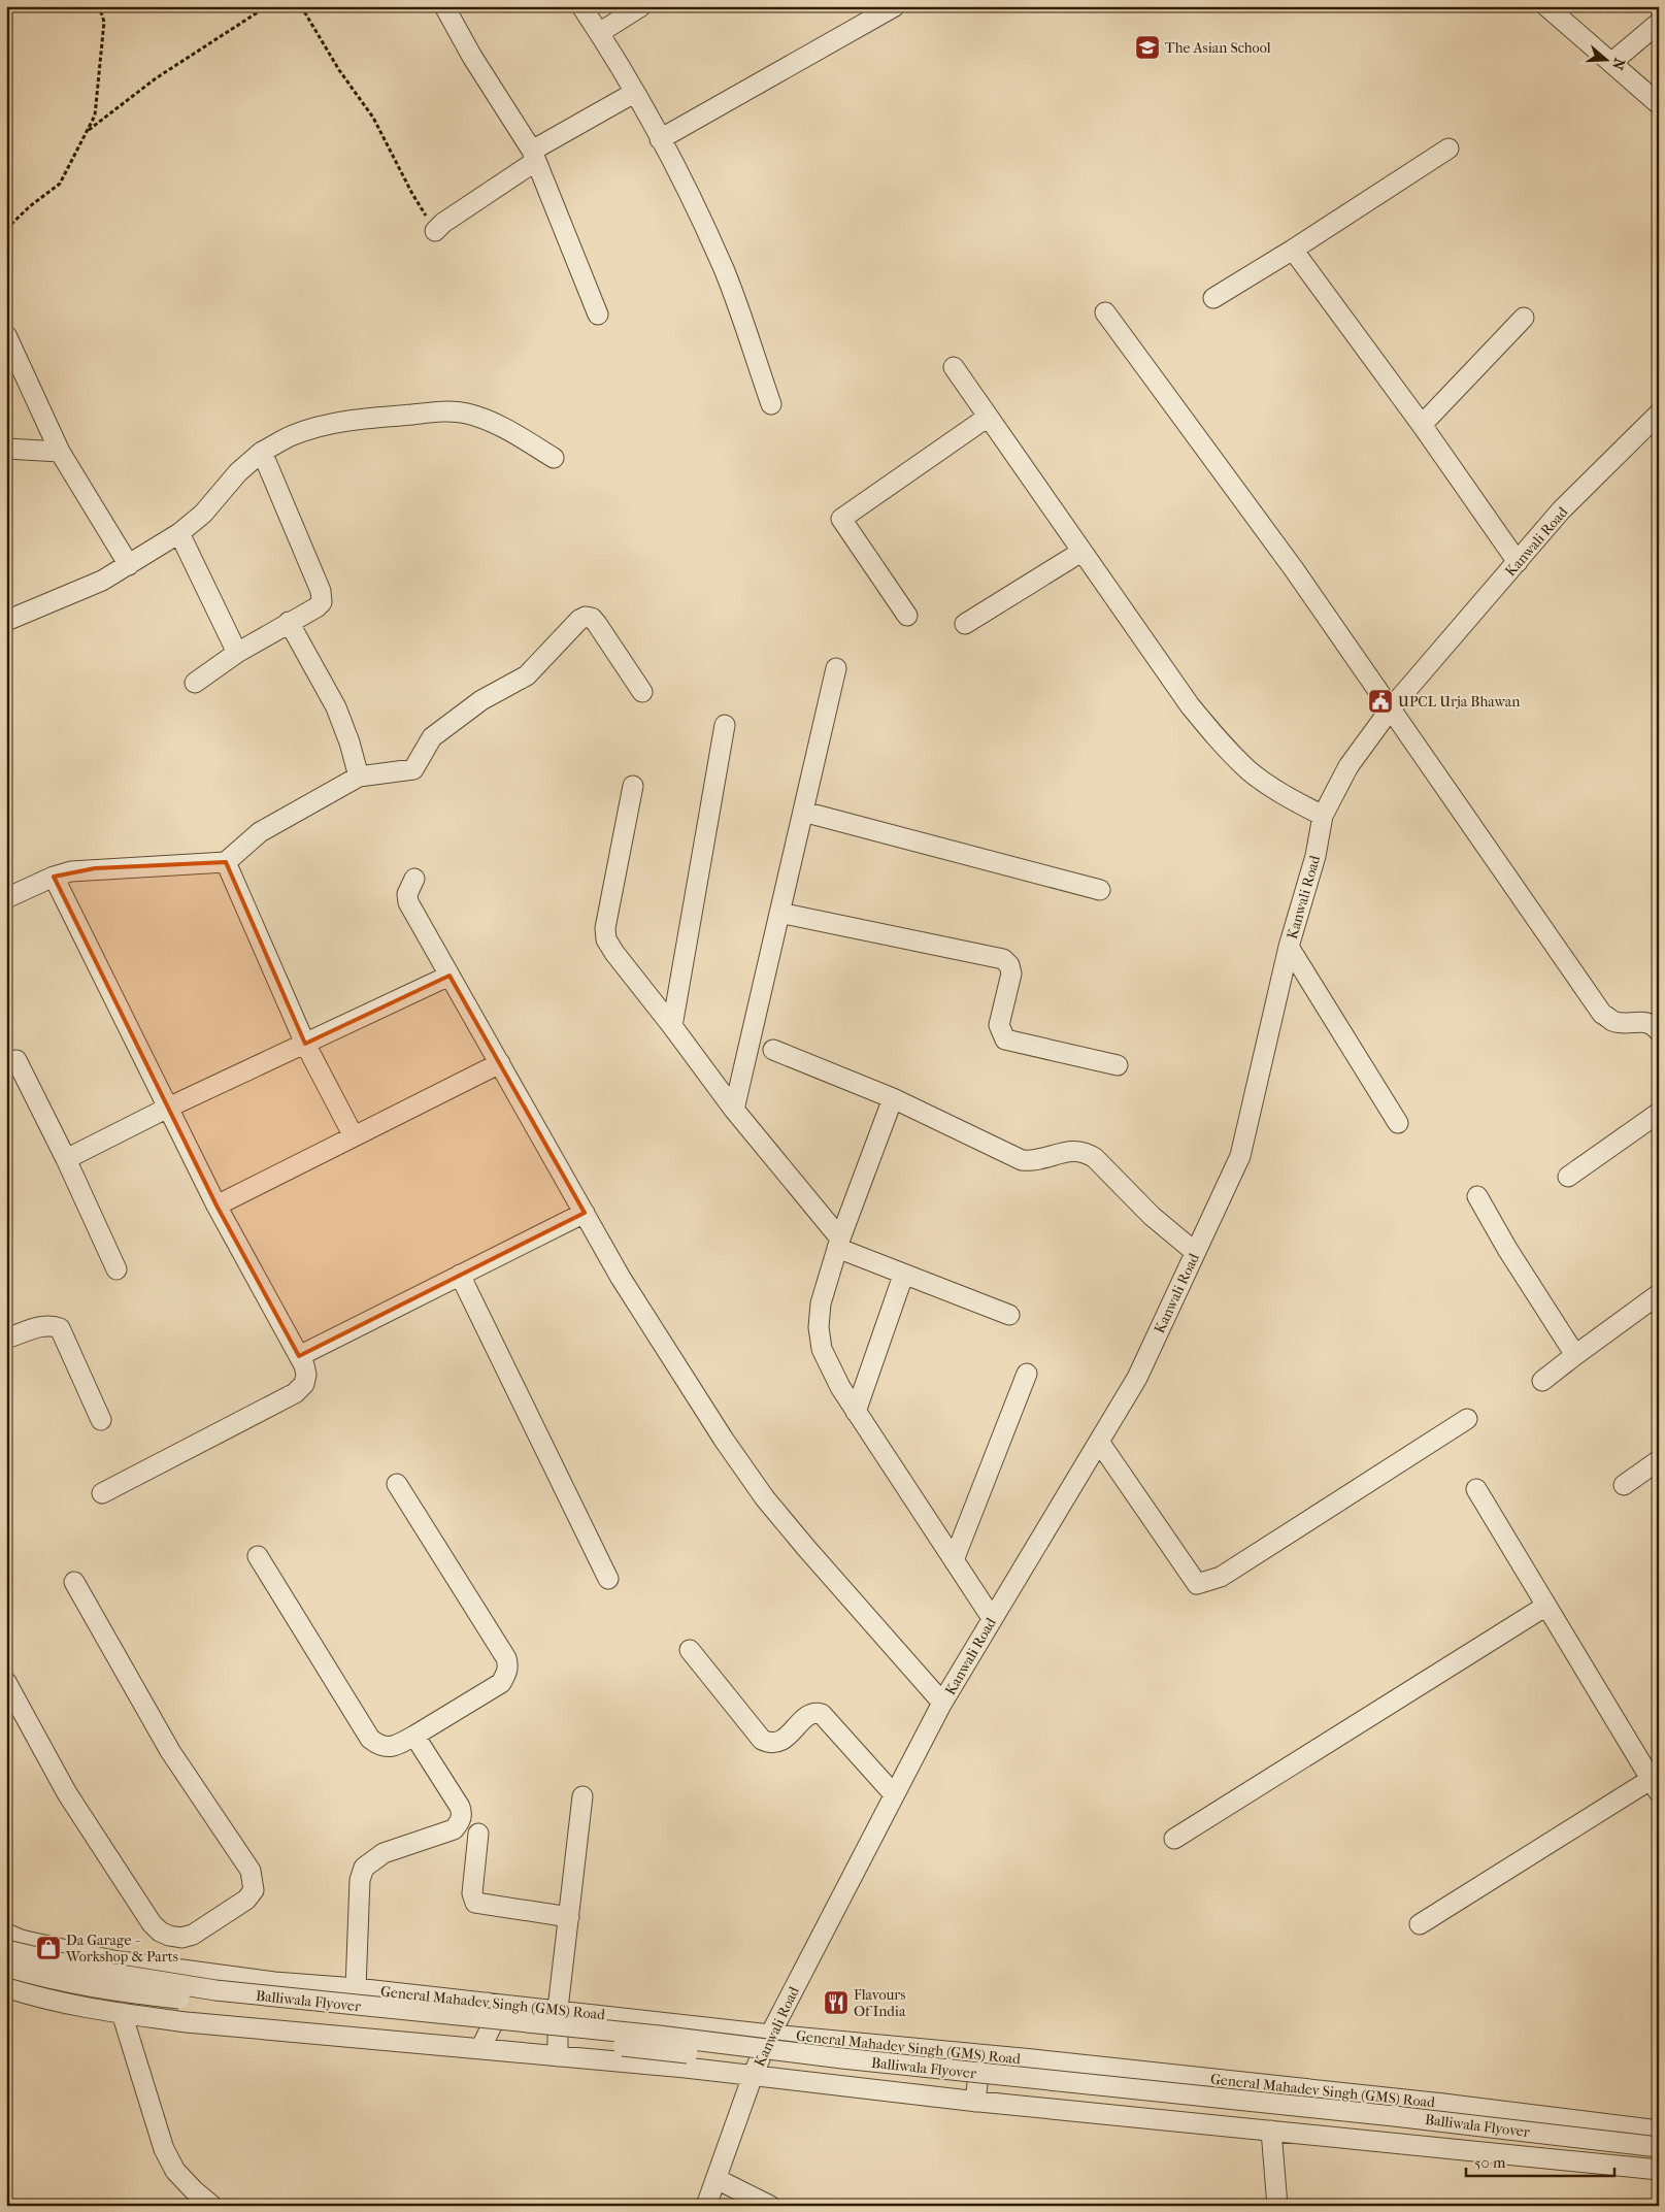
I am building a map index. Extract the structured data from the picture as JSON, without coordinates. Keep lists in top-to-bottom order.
{
  "streets": {
    "street": ["Kanwali Road", "Balliwala Flyover", "General Mahadev Singh (GMS) Road"]
  },
  "crossings": [
    ["Kanwali Road", "General Mahadev Singh (GMS) Road"]
  ],
  "places": {
    "school or university": ["The Asian School"],
    "public building": ["UPCL Urja Bhawan"],
    "shop": ["Da Garage - Workshop & Parts"],
    "restaurant": ["Flavours Of India"]
  },
  "scale_bar": "50 m",
  "north": "right"
}
